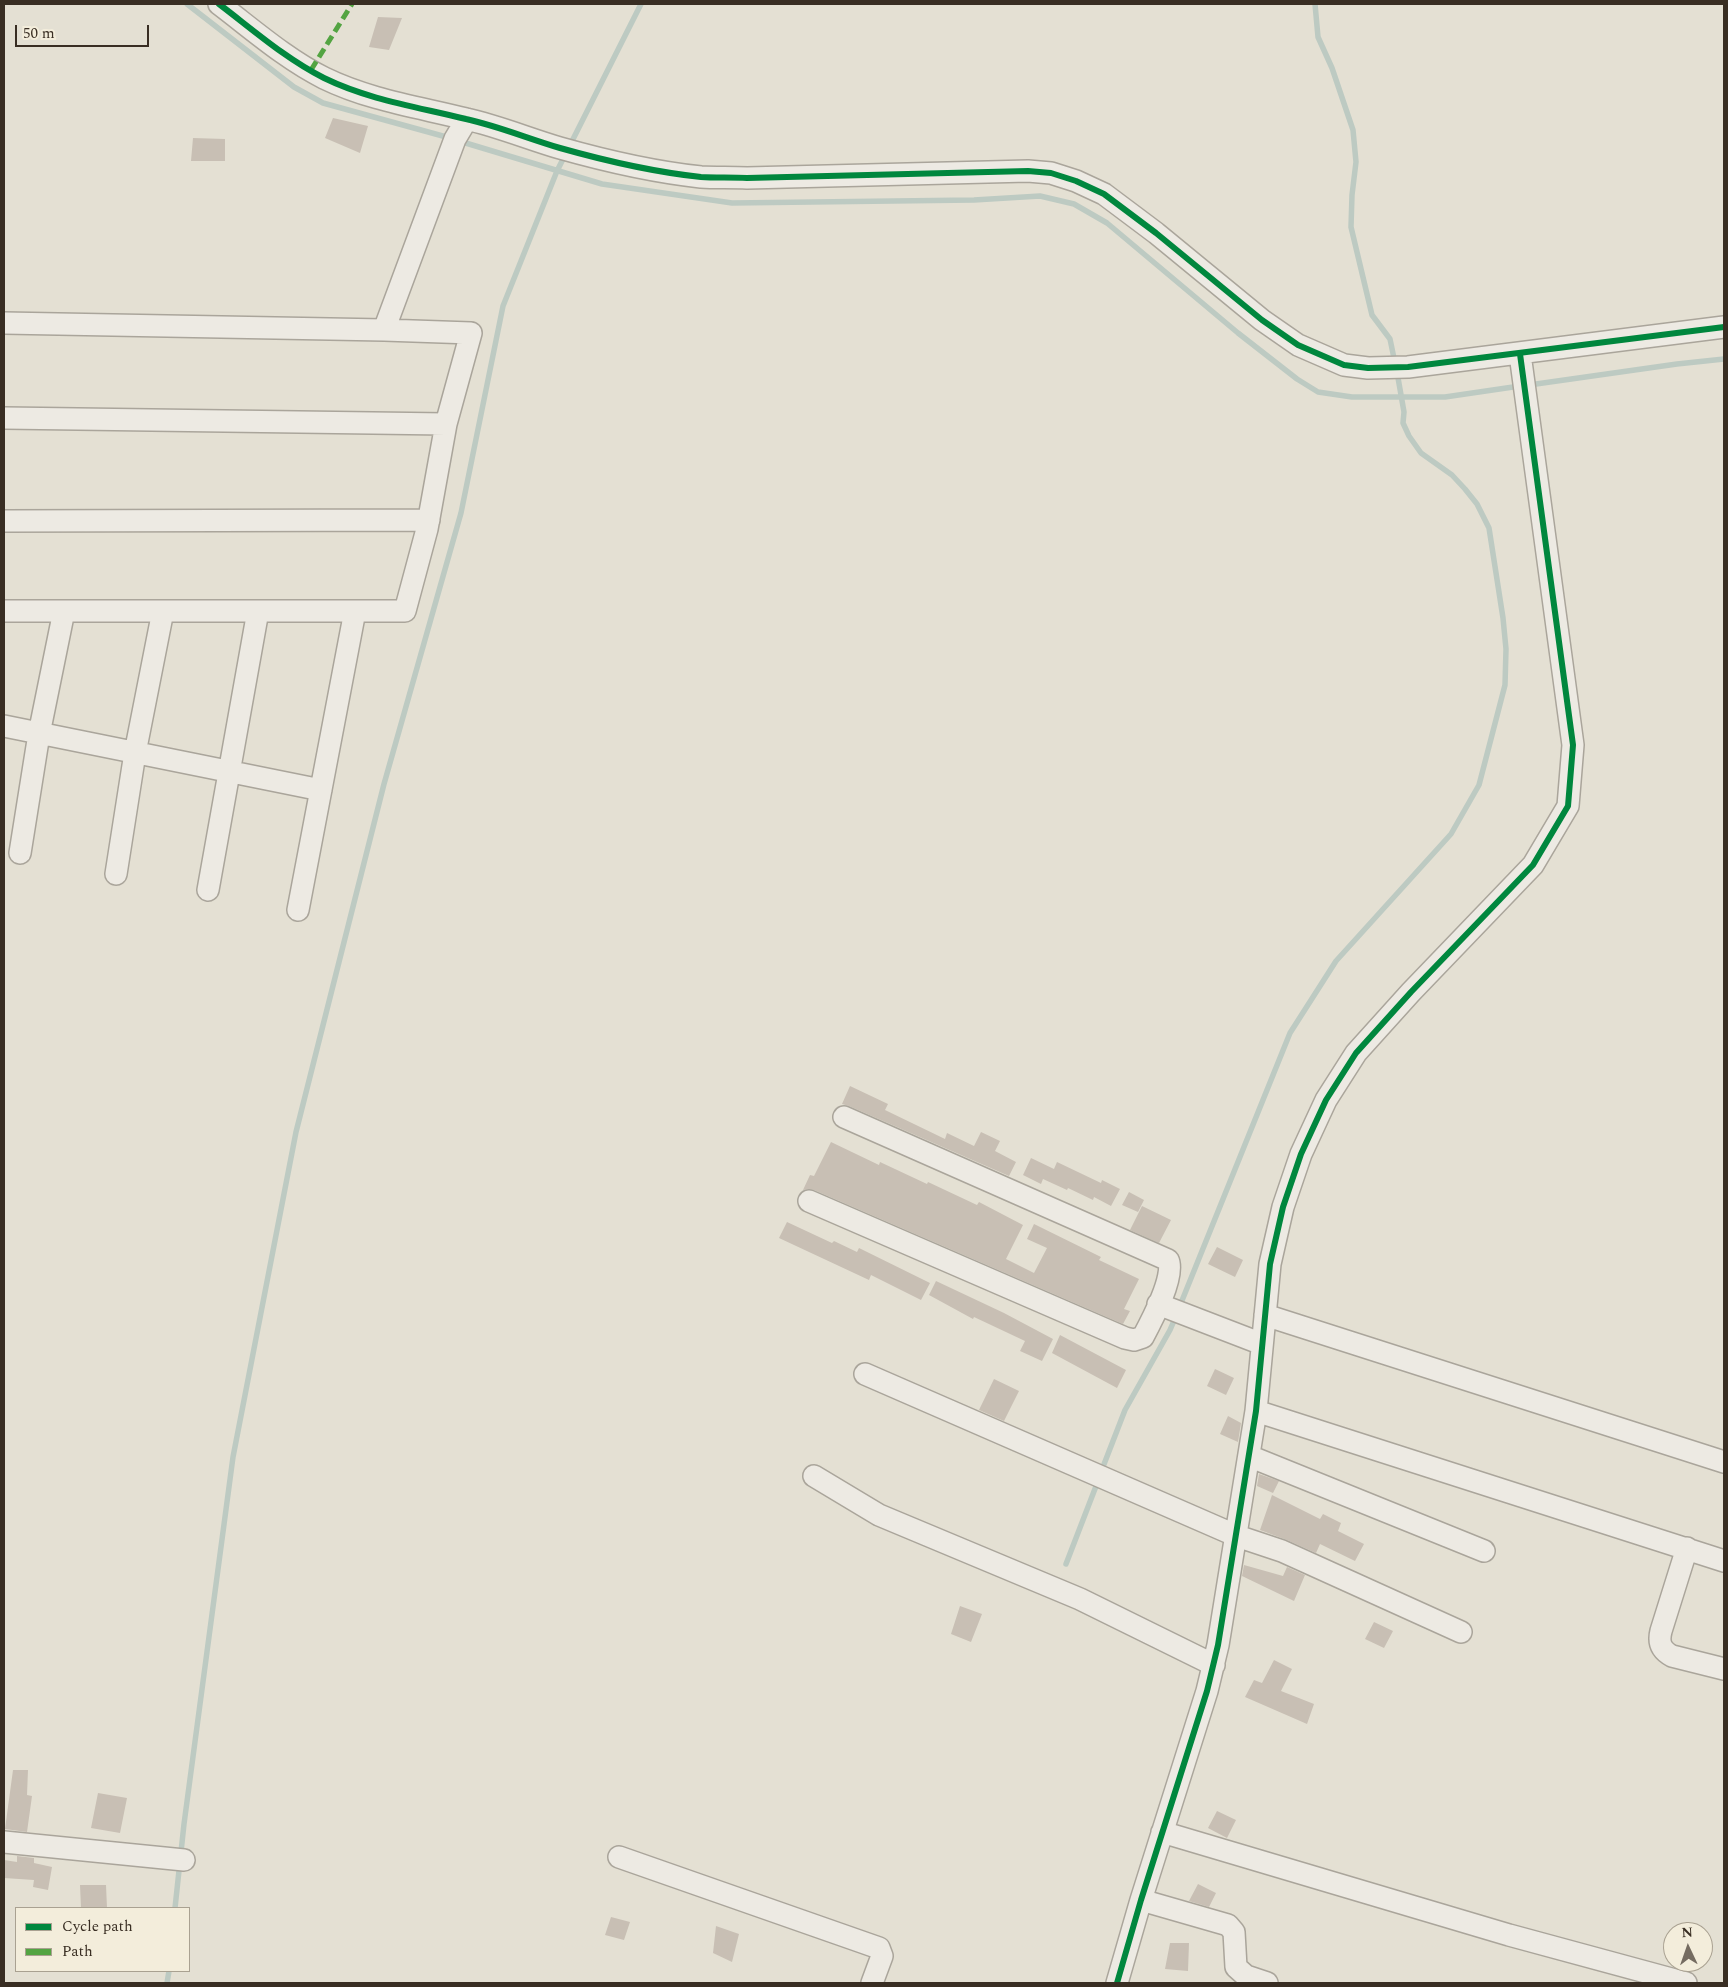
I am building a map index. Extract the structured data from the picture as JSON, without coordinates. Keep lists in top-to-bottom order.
{
  "legend": ["Cycle path", "Path"],
  "scale_bar": "50 m",
  "north": "top"
}
